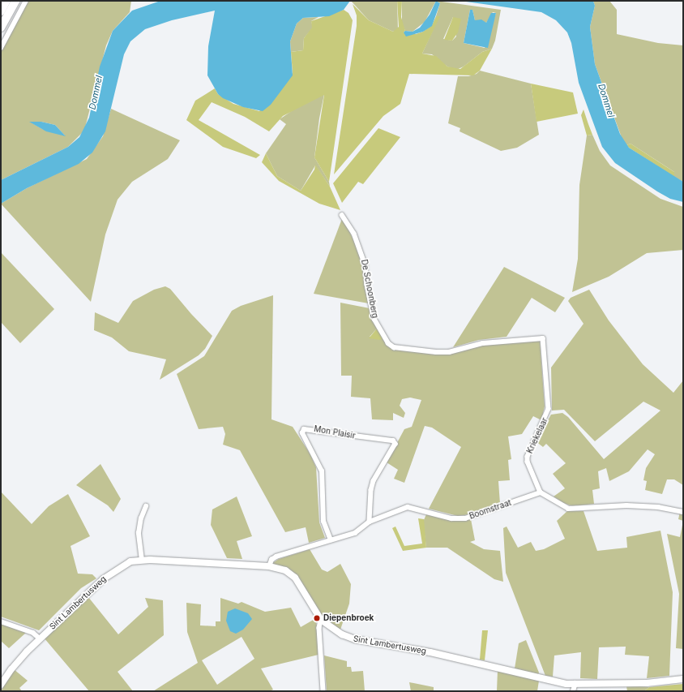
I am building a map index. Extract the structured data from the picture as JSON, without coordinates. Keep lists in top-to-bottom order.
{
  "streets": {
    "street": [
      "De Schoonberg",
      "Mon Plaisir",
      "Kriekelaar",
      "Boomstraat",
      "Sint Lambertusweg"
    ]
  },
  "crossings": [
    ["De Schoonberg", "Kriekelaar"],
    ["Mon Plaisir", "Boomstraat"],
    ["Kriekelaar", "Boomstraat"],
    ["Boomstraat", "Sint Lambertusweg"]
  ],
  "water": ["Dommel"],
  "places": ["Diepenbroek"]
}
